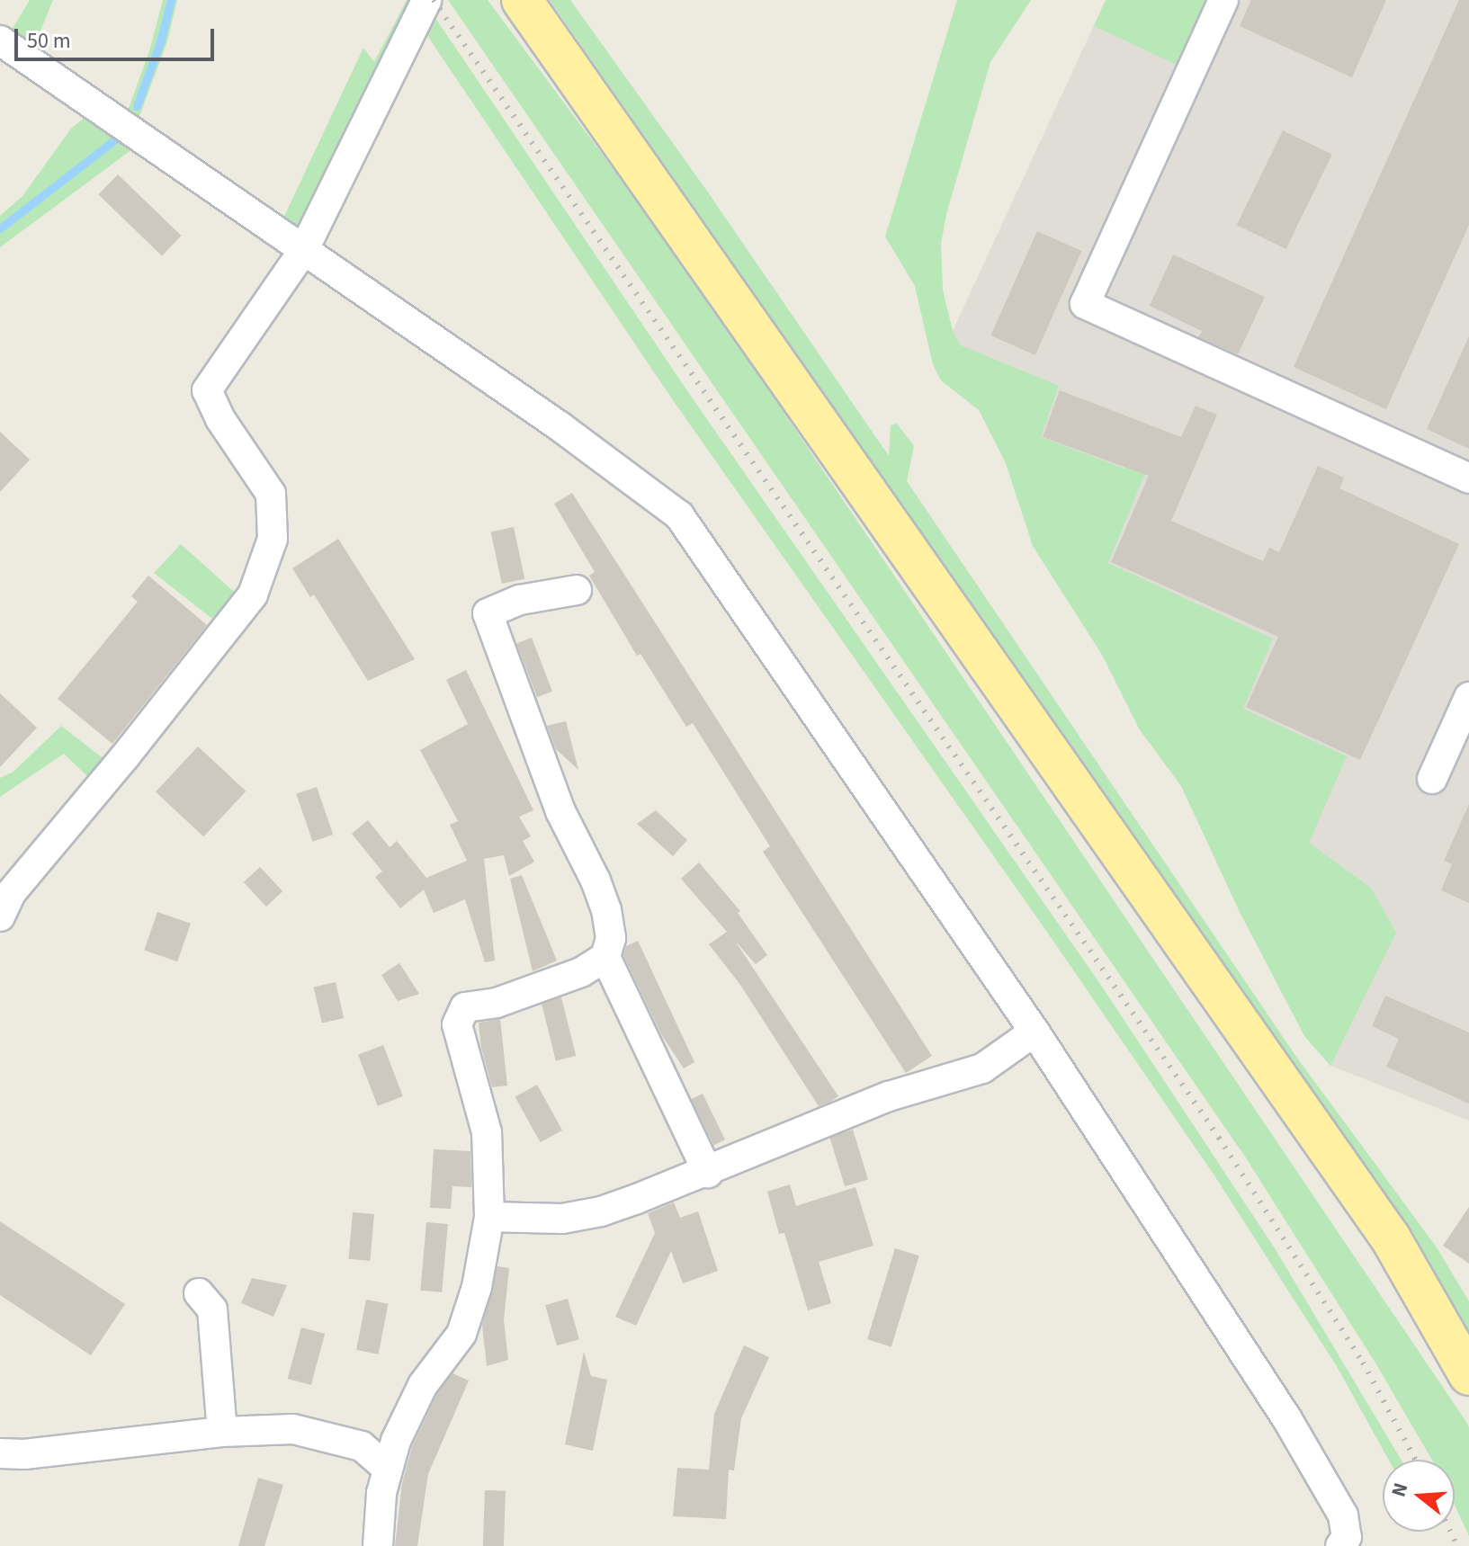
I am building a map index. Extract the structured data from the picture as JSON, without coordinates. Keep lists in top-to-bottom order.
{
  "scale_bar": "50 m",
  "north": "left"
}
